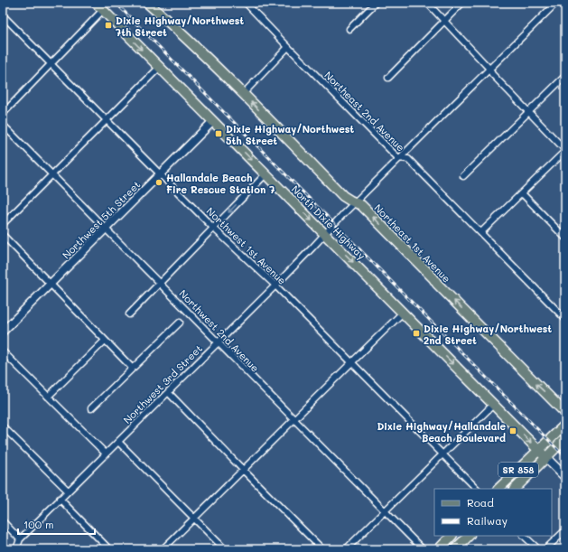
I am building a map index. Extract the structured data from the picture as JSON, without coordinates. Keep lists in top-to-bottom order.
{
  "streets": {
    "main road": ["North Dixie Highway", "Northeast 1st Avenue", "SR 858"],
    "street": [
      "Northeast 2nd Avenue",
      "Northwest 5th Street",
      "Northwest 1st Avenue",
      "Northwest 2nd Avenue",
      "Northwest 3rd Street"
    ]
  },
  "crossings": [
    ["Northeast 2nd Avenue", "Northwest 3rd Street"],
    ["Northwest 5th Street", "North Dixie Highway"],
    ["Northwest 5th Street", "Northwest 1st Avenue"],
    ["Northwest 5th Street", "Northwest 2nd Avenue"],
    ["North Dixie Highway", "Northwest 3rd Street"],
    ["North Dixie Highway", "SR 858"],
    ["Northeast 1st Avenue", "Northwest 3rd Street"],
    ["Northwest 1st Avenue", "Northwest 3rd Street"],
    ["Northwest 2nd Avenue", "Northwest 3rd Street"]
  ],
  "one_way": ["North Dixie Highway", "Northeast 1st Avenue"],
  "places": {
    "transit": [
      "Dixie Highway/Northwest 7th Street",
      "Dixie Highway/Northwest 5th Street",
      "Dixie Highway/Northwest 2nd Street",
      "Dixie Highway/Hallandale Beach Boulevard"
    ],
    "other": ["Hallandale Beach Fire Rescue Station 7"]
  },
  "legend": ["Road", "Railway"],
  "scale_bar": "100 m"
}
